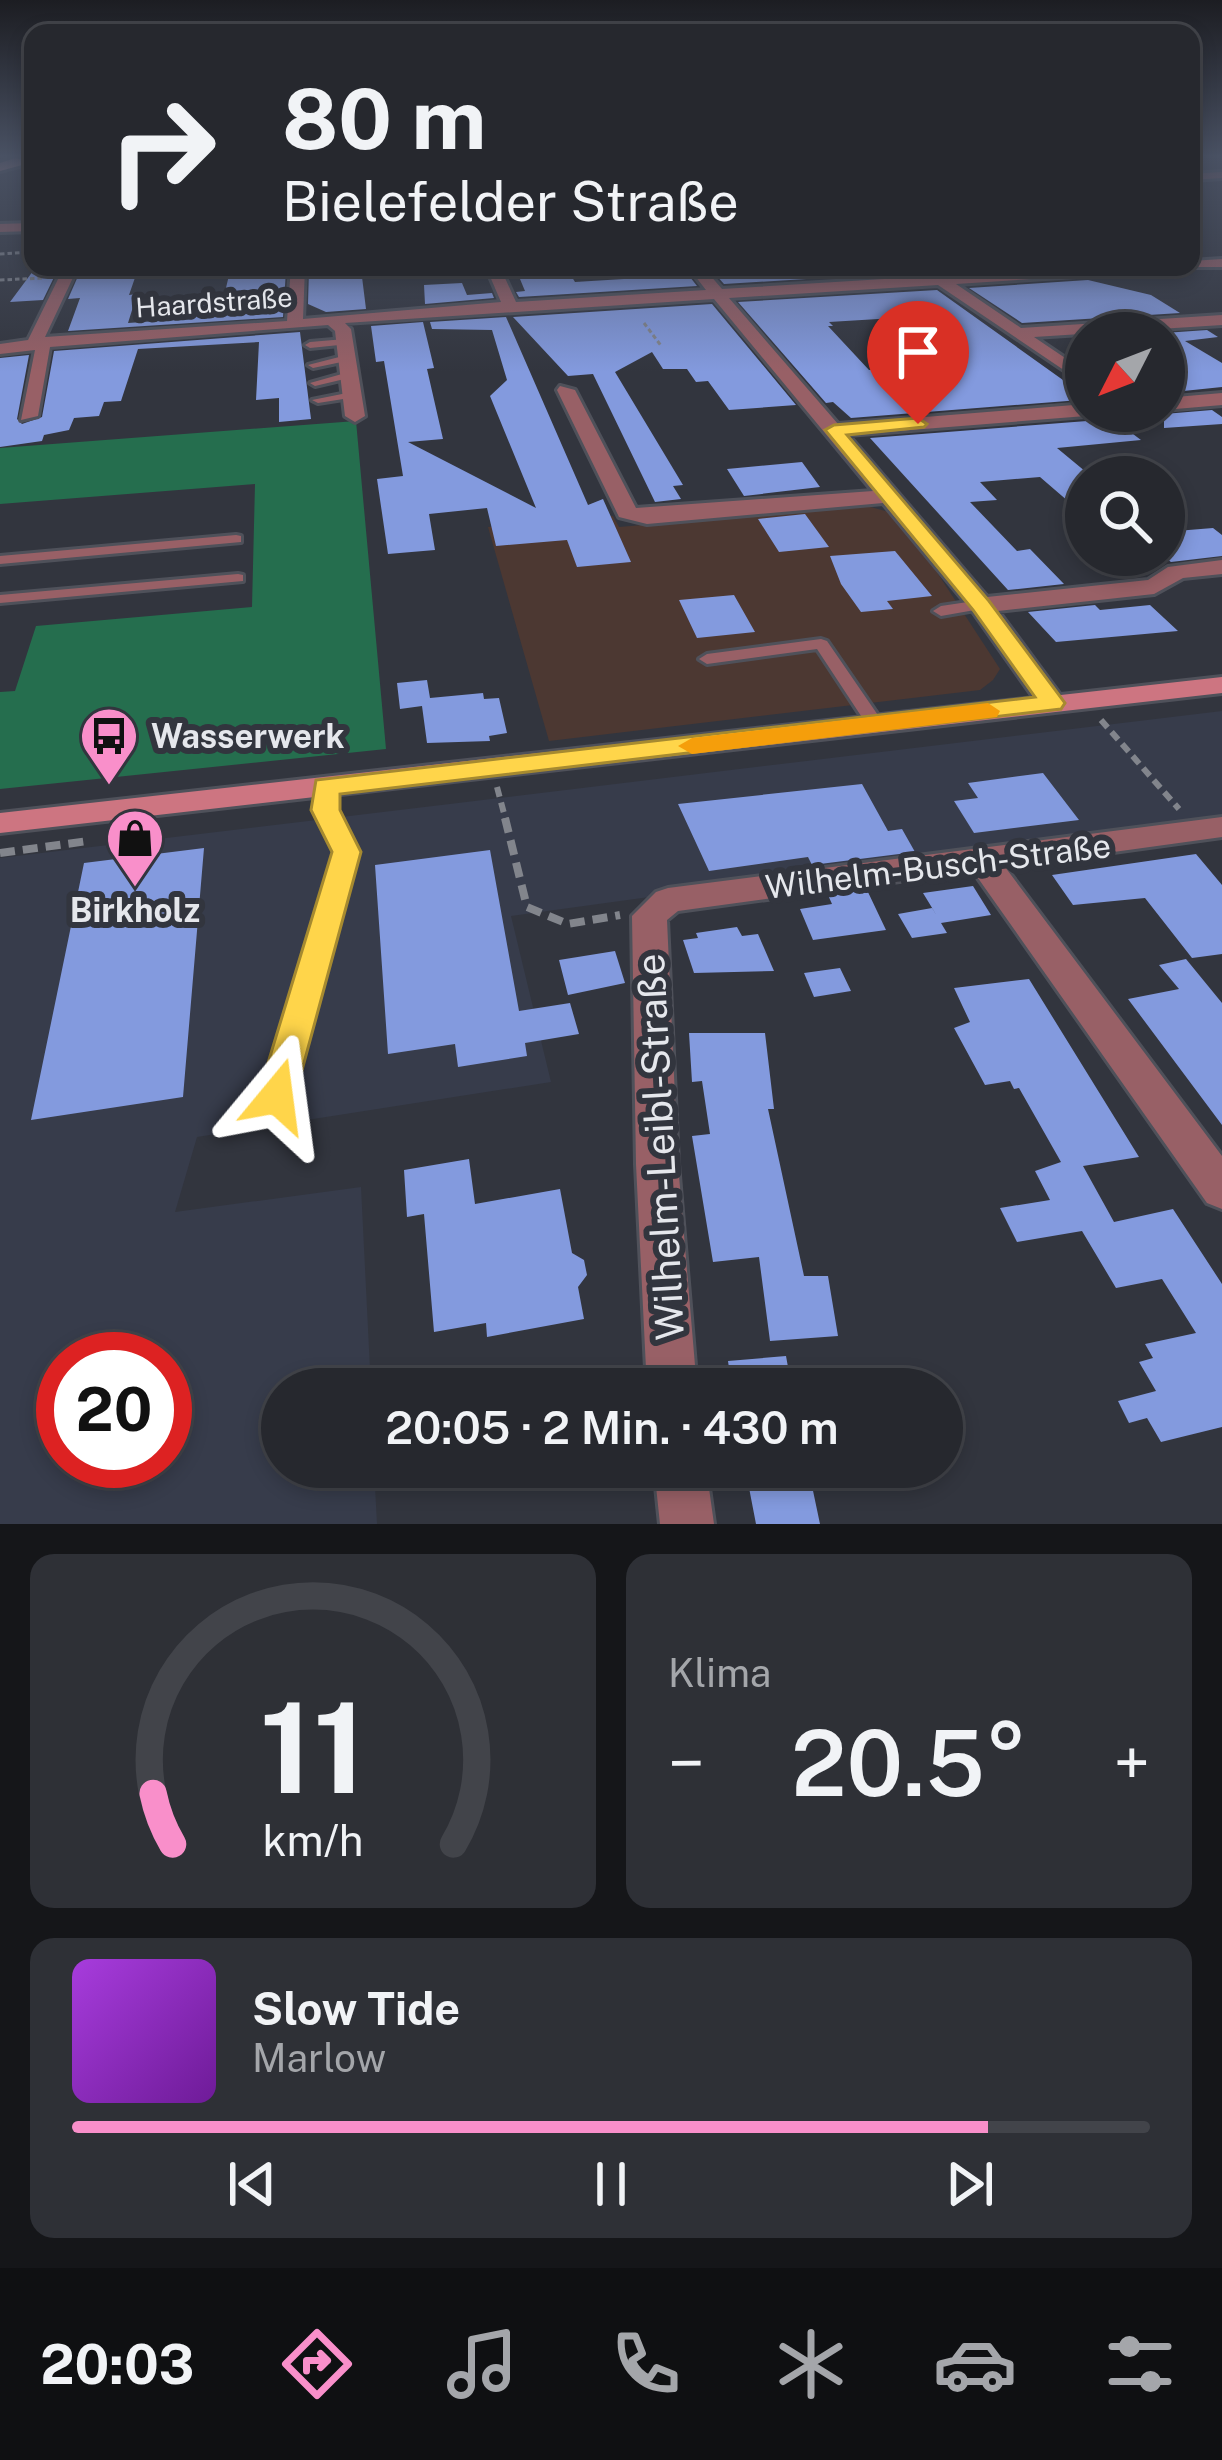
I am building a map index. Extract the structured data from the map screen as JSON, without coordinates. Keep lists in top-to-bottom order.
{
  "streets": {
    "street": ["Haardstraße", "Wilhelm-Busch-Straße", "Wilhelm-Leibl-Straße"]
  },
  "crossings": [
    ["Wilhelm-Busch-Straße", "Wilhelm-Leibl-Straße"]
  ],
  "places": {
    "bus stop": ["Wasserwerk"],
    "shop": ["Birkholz"]
  },
  "north": "bottom left",
  "page": {
    "turn": ["80 m", "Bielefelder Straße"],
    "limit": "20",
    "trip": "20:05 · 2 Min. · 430 m",
    "tile": "Klima",
    "heat": ["−", "20.5°", "+"],
    "song": ["Slow Tide", "Marlow"],
    "tabs": "20:03",
    "gauge": ["11", "km/h"]
  }
}
